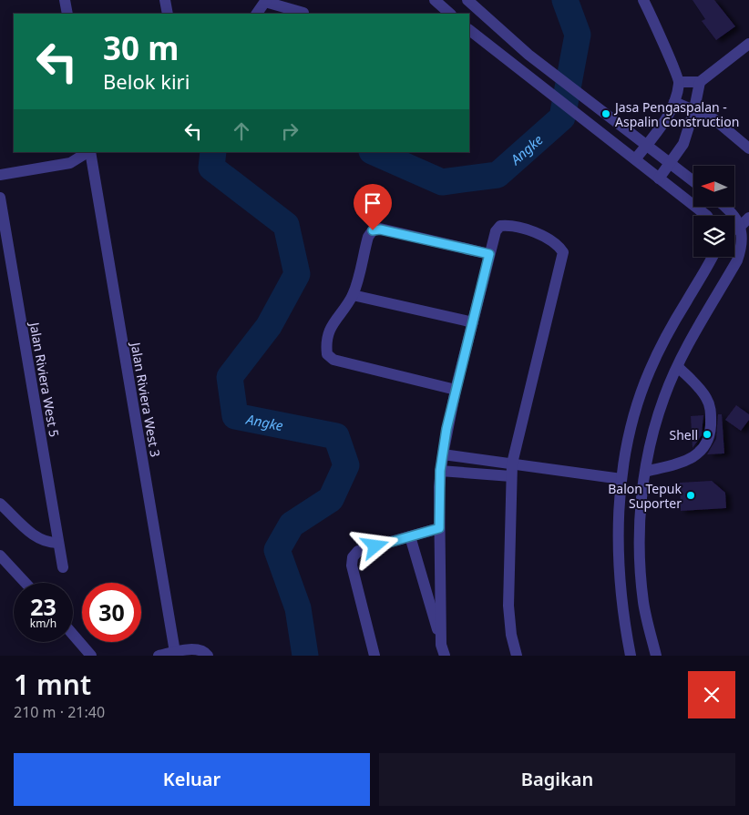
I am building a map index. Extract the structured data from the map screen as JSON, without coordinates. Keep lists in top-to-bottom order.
{
  "streets": {
    "street": ["Jalan Riviera West 5", "Jalan Riviera West 3"]
  },
  "water": ["Angke"],
  "places": ["Jasa Pengaspalan - Aspalin Construction", "Shell", "Balon Tepuk Suporter"],
  "north": "left",
  "page": {
    "turn": ["30 m", "Belok kiri"],
    "speed": "23 km/h",
    "limit": "30",
    "heading": ["1 mnt", "210 m · 21:40"],
    "buttons": ["Keluar", "Bagikan"]
  }
}
